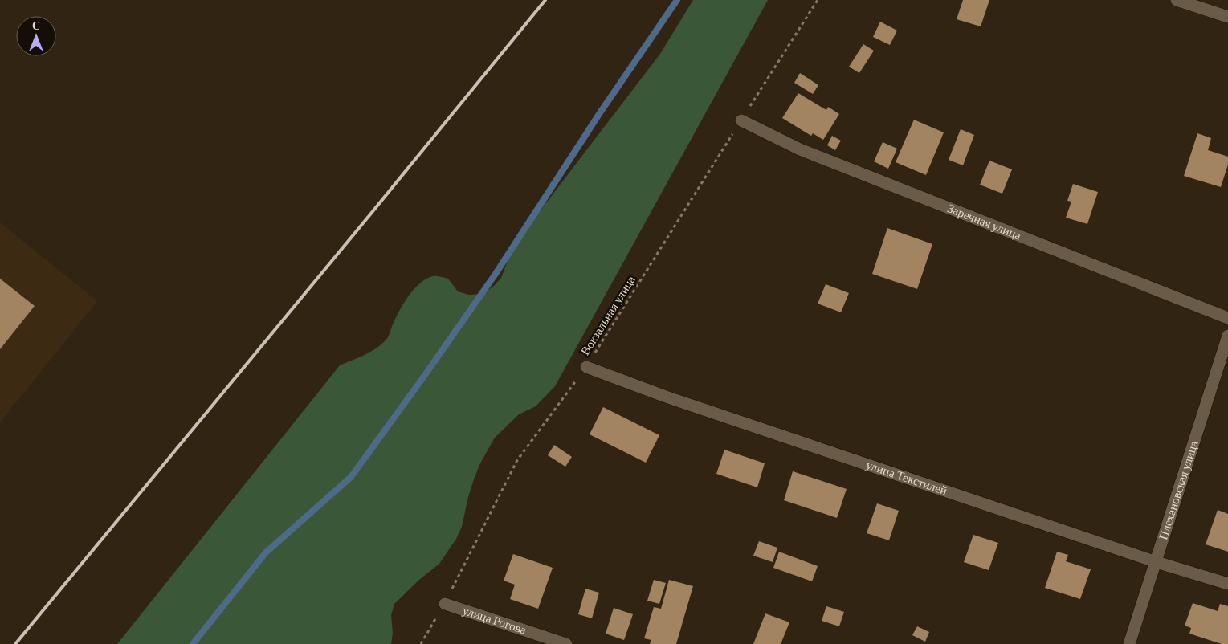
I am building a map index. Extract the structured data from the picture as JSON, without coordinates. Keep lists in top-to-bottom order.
{
  "streets": {
    "street": [
      "Заречная улица",
      "улица Текстилей",
      "Плехановская улица",
      "улица Рогова"
    ],
    "path": ["Вокзальная улица"]
  },
  "crossings": [
    ["Заречная улица", "Вокзальная улица"],
    ["Вокзальная улица", "улица Текстилей"],
    ["Вокзальная улица", "улица Рогова"],
    ["улица Текстилей", "Плехановская улица"]
  ],
  "north": "top"
}
